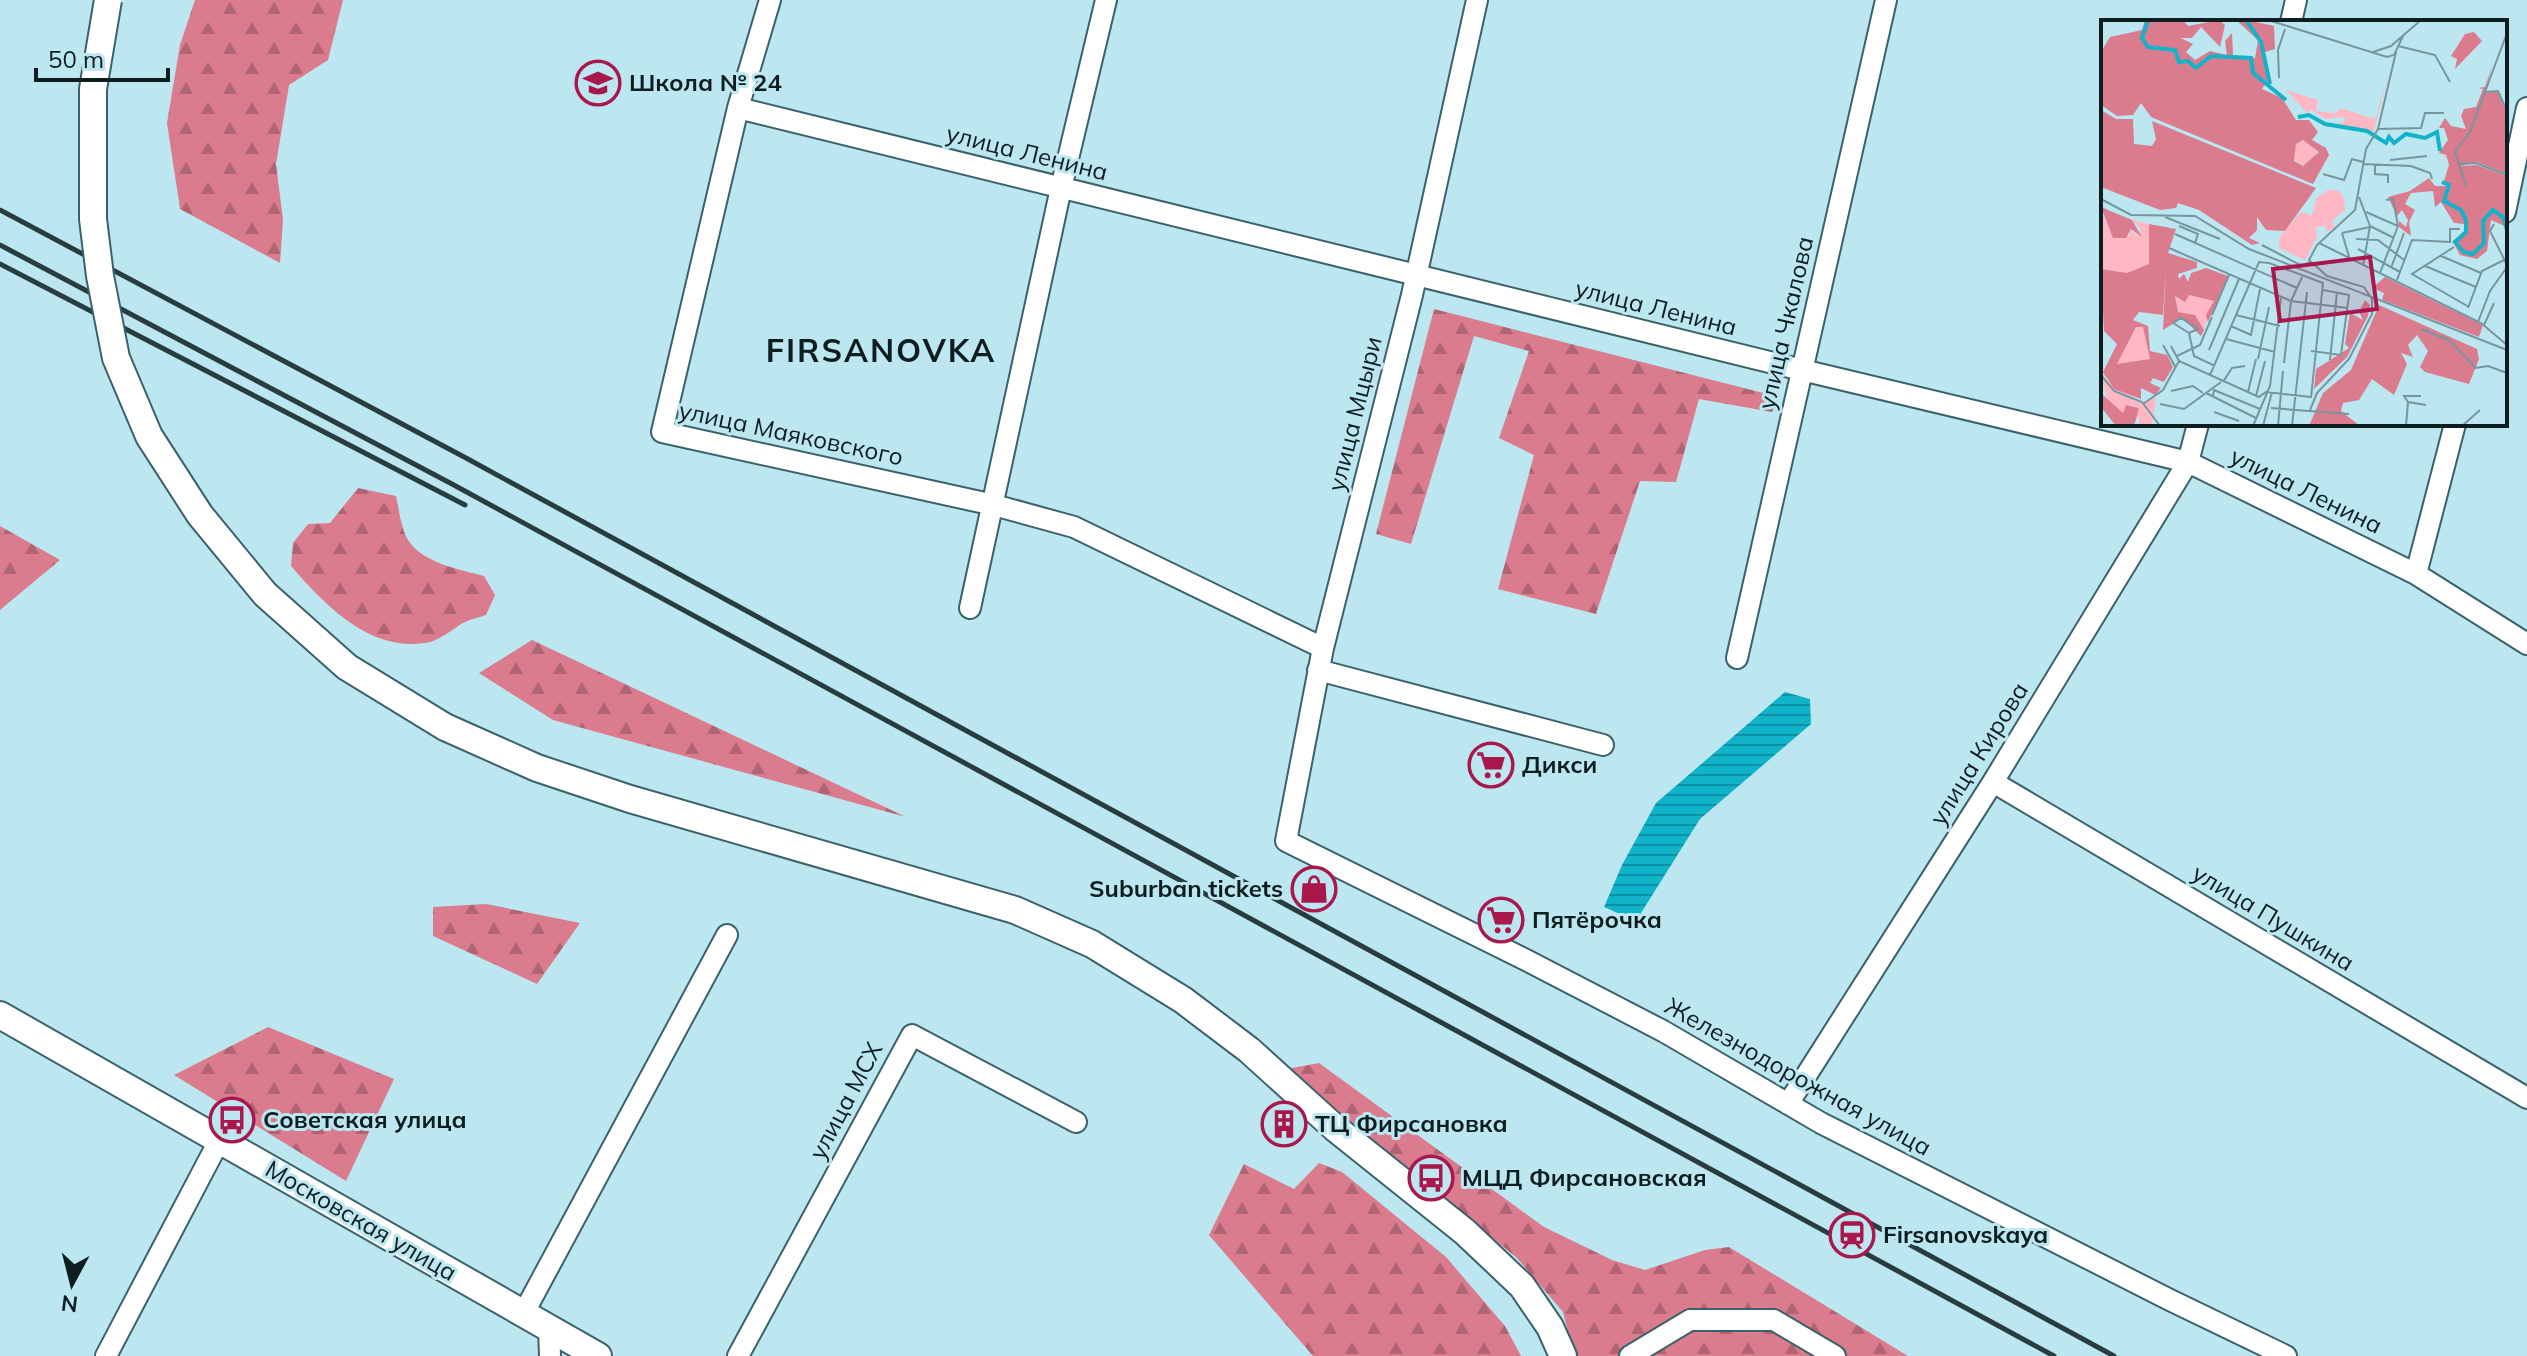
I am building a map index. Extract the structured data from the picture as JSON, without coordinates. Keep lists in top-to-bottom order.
{
  "streets": {
    "street": [
      "улица Ленина",
      "улица Чкалова",
      "улица Мцыри",
      "улица Маяковского",
      "улица Кирова",
      "улица Пушкина",
      "Железнодорожная улица",
      "улица МСХ",
      "Московская улица"
    ]
  },
  "crossings": [
    ["улица Ленина", "улица Чкалова"],
    ["улица Ленина", "улица Мцыри"],
    ["улица Ленина", "улица Маяковского"],
    ["улица Ленина", "улица Кирова"],
    ["улица Мцыри", "улица Маяковского"],
    ["улица Мцыри", "Железнодорожная улица"],
    ["улица Кирова", "улица Пушкина"],
    ["улица Кирова", "Железнодорожная улица"]
  ],
  "districts": ["FIRSANOVKA"],
  "places": {
    "school or university": ["Школа № 24"],
    "supermarket": ["Дикси", "Пятёрочка"],
    "shop": ["Suburban tickets"],
    "bus stop": ["Советская улица", "МЦД Фирсановская"],
    "building": ["ТЦ Фирсановка"],
    "station": ["Firsanovskaya"]
  },
  "scale_bar": "50 m",
  "north": "bottom"
}
